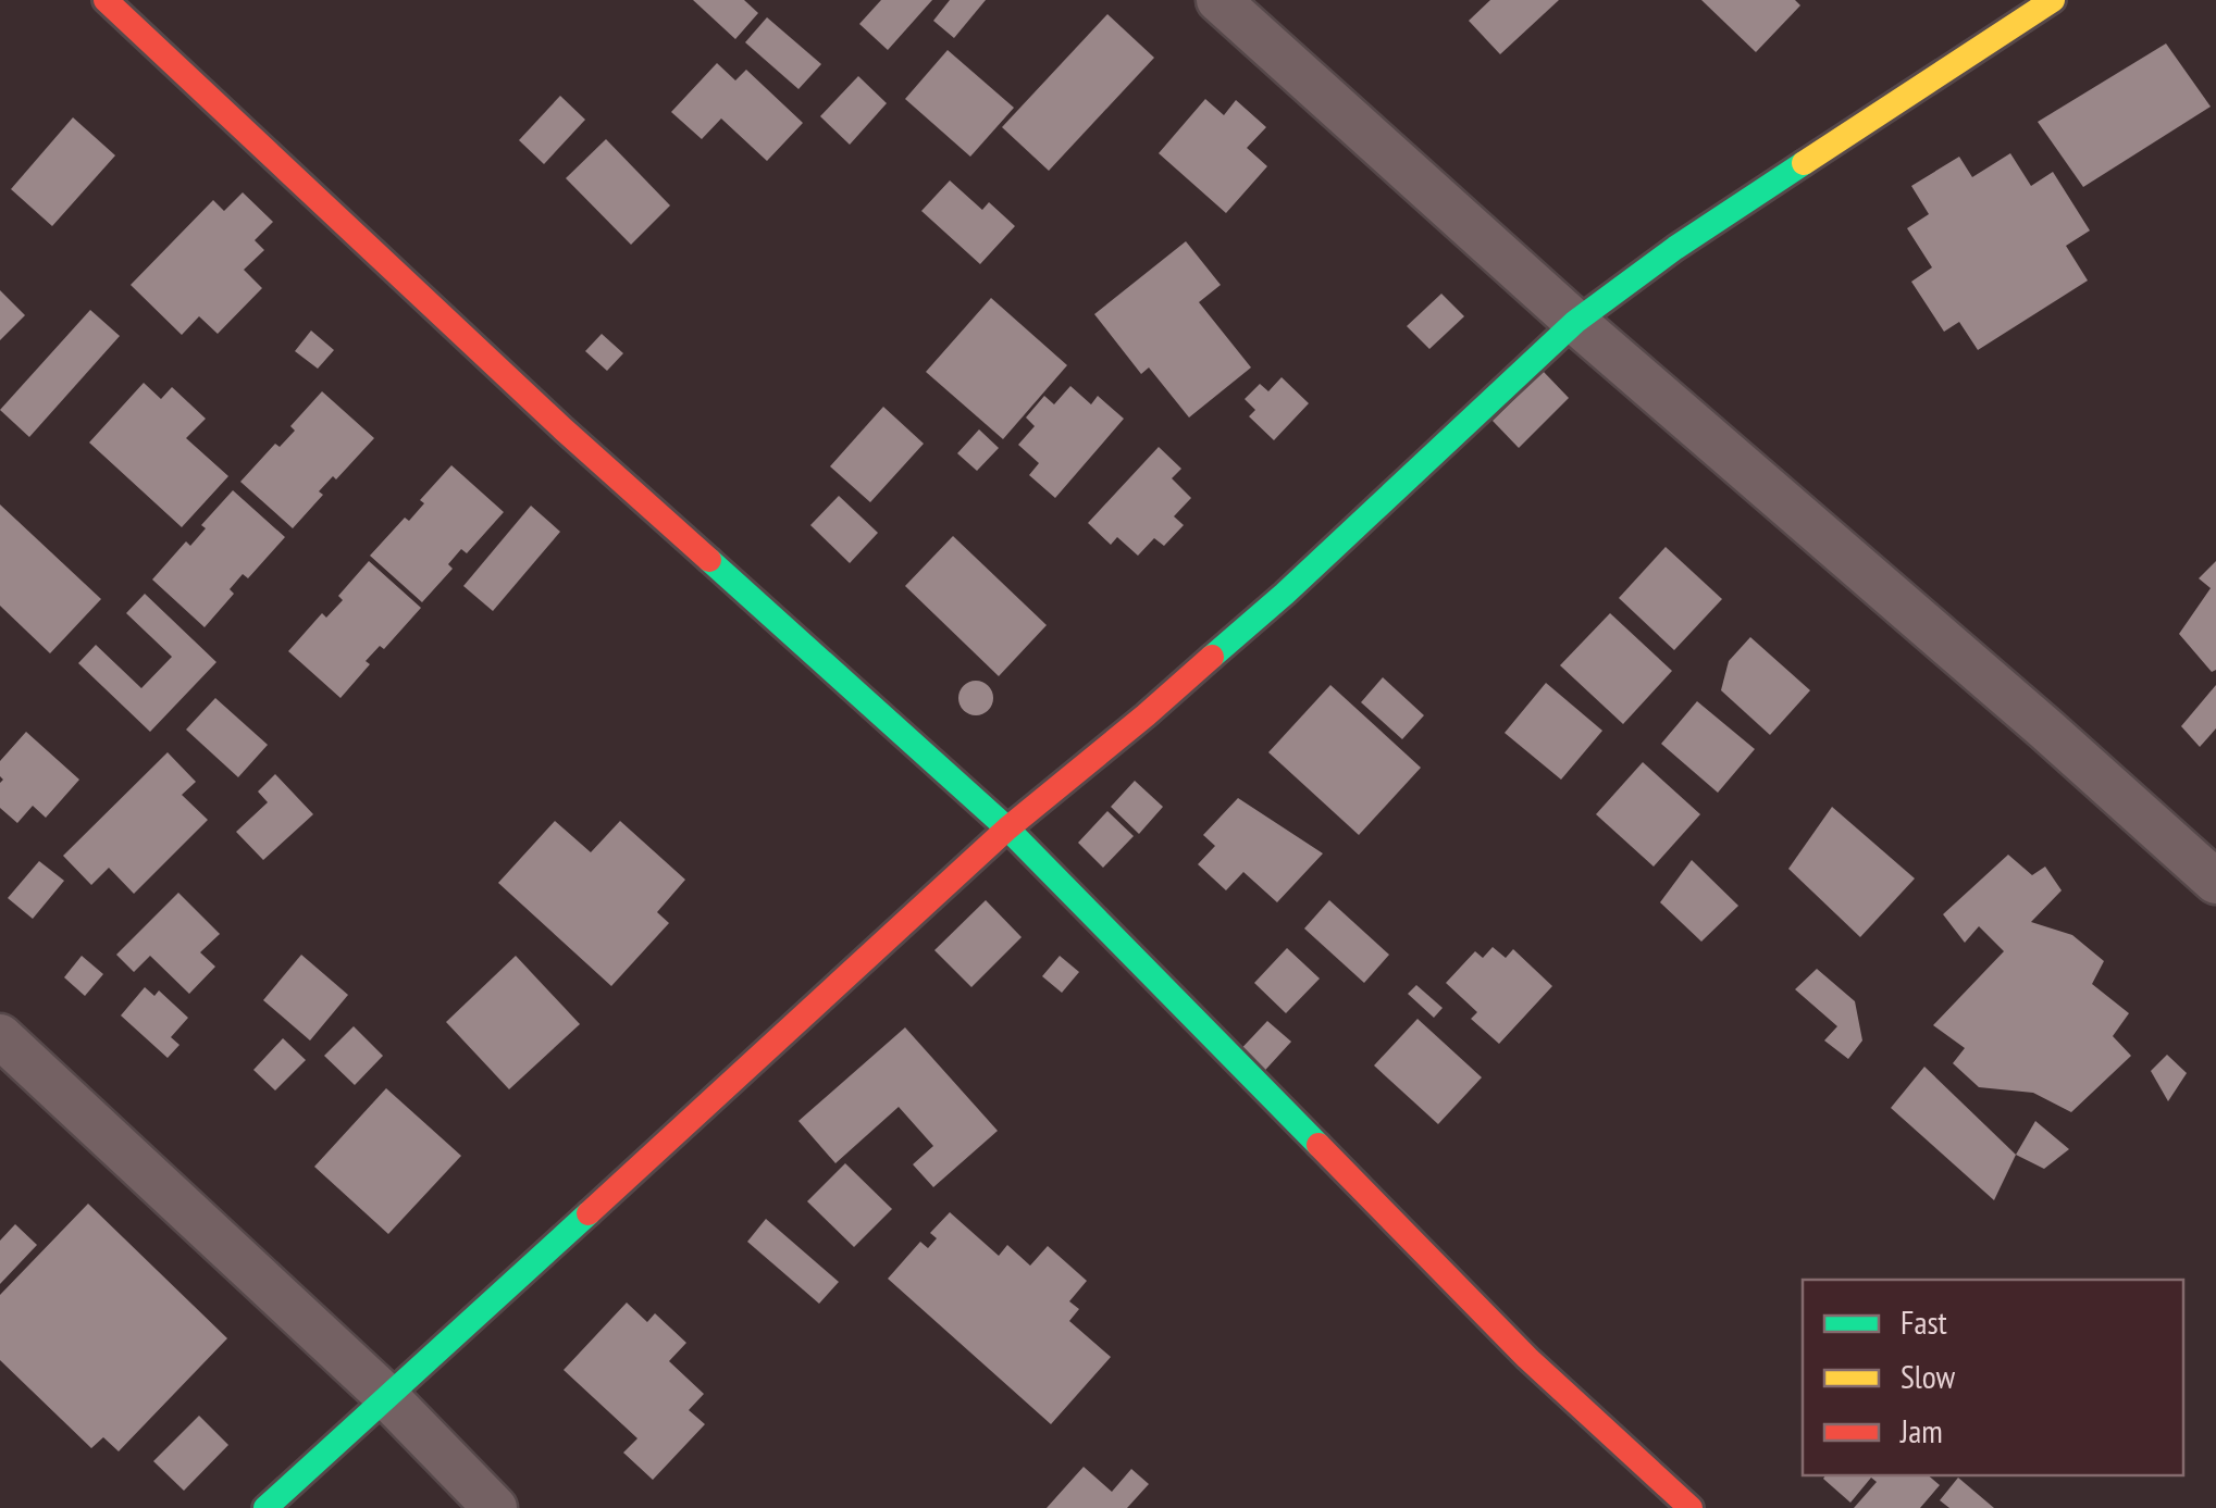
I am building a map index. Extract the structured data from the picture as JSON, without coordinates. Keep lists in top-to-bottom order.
{
  "legend": ["Fast", "Slow", "Jam"]
}
